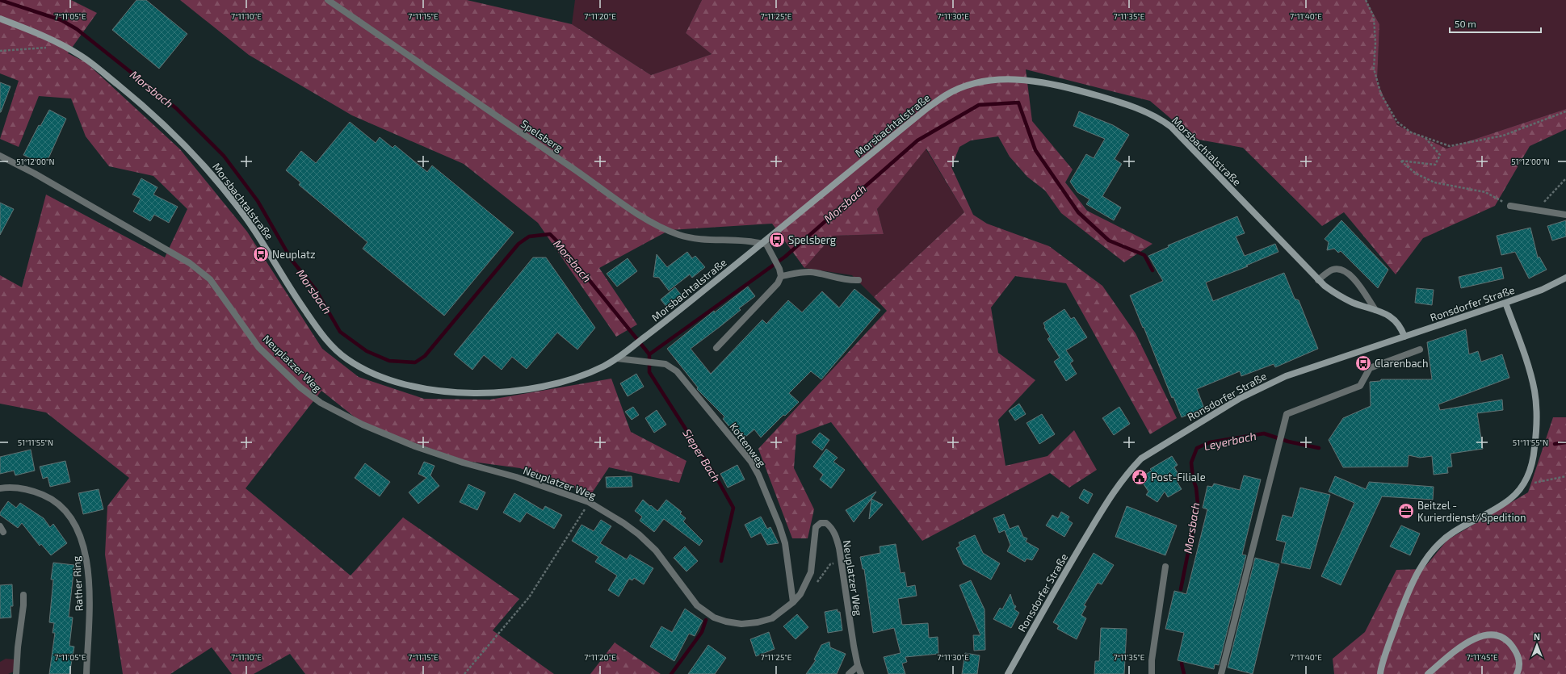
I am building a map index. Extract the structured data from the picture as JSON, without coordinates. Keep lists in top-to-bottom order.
{
  "streets": {
    "main road": ["Morsbachtalstraße", "Ronsdorfer Straße"],
    "street": [
      "Spelsberg",
      "Neuplatzer Weg",
      "Kottenweg",
      "Rather Ring"
    ]
  },
  "crossings": [
    ["Morsbachtalstraße", "Spelsberg"],
    ["Morsbachtalstraße", "Ronsdorfer Straße"],
    ["Morsbachtalstraße", "Kottenweg"],
    ["Neuplatzer Weg", "Kottenweg"]
  ],
  "water": ["Morsbach", "Leyerbach", "Sieper Bach"],
  "places": {
    "bus stop": ["Spelsberg", "Neuplatz", "Clarenbach"],
    "public building": ["Post-Filiale"],
    "office": ["Beitzel - Kurierdienst/Spedition"]
  },
  "scale_bar": "50 m",
  "north": "top",
  "coordinates": [
    "7°11'05\"E",
    "7°11'10\"E",
    "7°11'15\"E",
    "7°11'20\"E",
    "7°11'25\"E",
    "7°11'30\"E",
    "7°11'35\"E",
    "7°11'40\"E",
    "51°12'00\"N",
    "51°11'55\"N",
    "7°11'45\"E"
  ]
}
